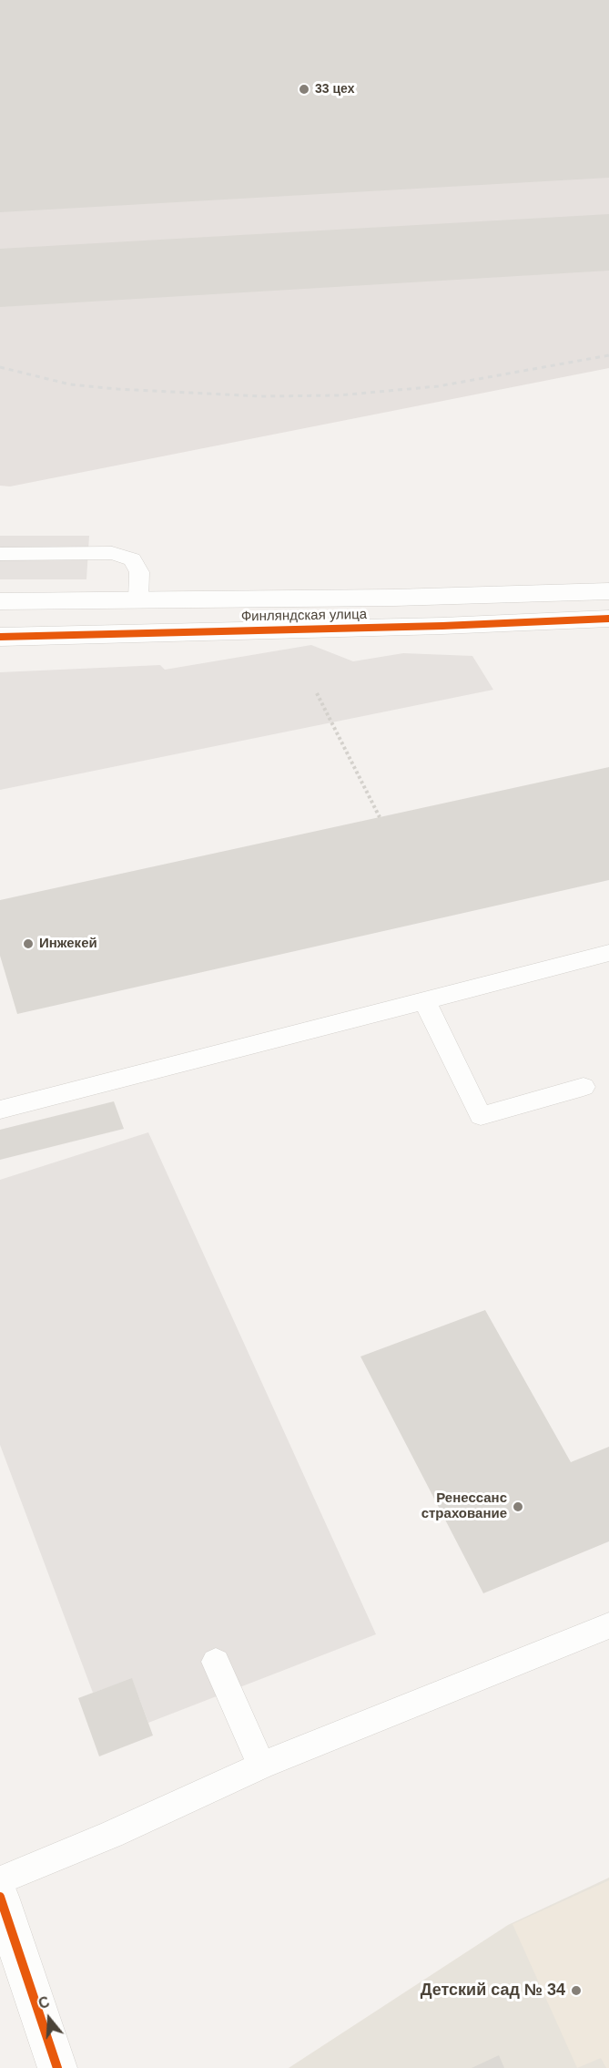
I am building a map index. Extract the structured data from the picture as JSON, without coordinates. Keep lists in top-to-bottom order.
{
  "streets": {
    "street": ["Финляндская улица"]
  },
  "places": [
    "33 цех",
    "Инжекей",
    "Ренессанс страхование",
    "Детский сад № 34"
  ],
  "north": "top"
}
